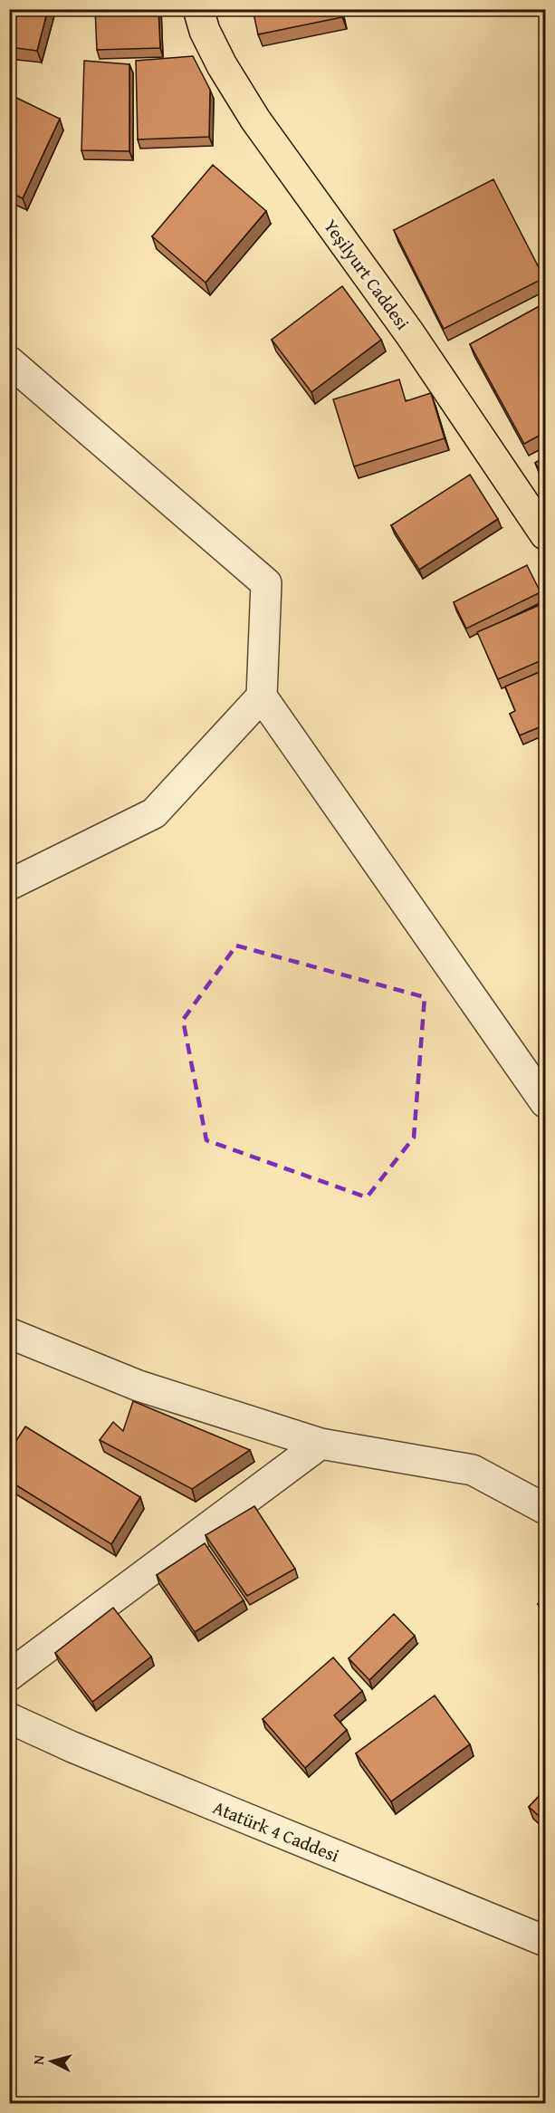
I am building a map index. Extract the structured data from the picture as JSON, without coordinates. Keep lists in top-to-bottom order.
{
  "streets": {
    "main road": ["Yeşilyurt Caddesi"],
    "street": ["Atatürk 4 Caddesi"]
  },
  "north": "left"
}
